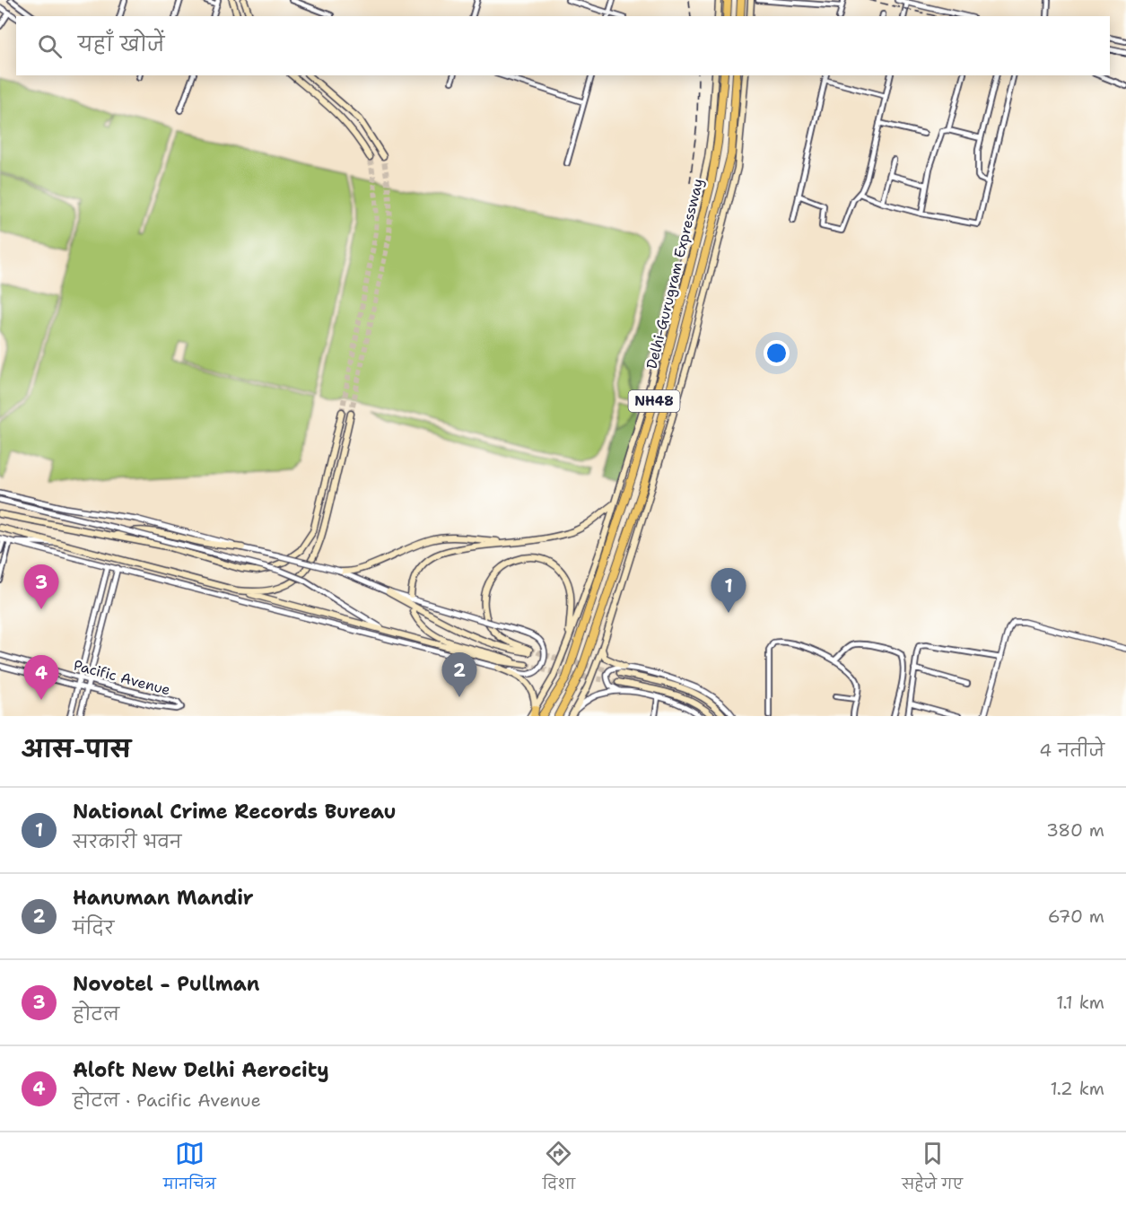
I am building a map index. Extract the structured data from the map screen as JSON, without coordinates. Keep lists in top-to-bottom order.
{
  "streets": {
    "highway": ["Delhi-Gurugram Expressway", "NH48"],
    "street": ["Pacific Avenue"]
  },
  "page": {
    "search": "यहाँ खोजें",
    "pins": [
      "3",
      "1",
      "2",
      "4"
    ],
    "heading": ["आस-पास", "4 नतीजे"],
    "list": [
      {
        "mark": "1",
        "name": "National Crime Records Bureau",
        "note": "सरकारी भवन",
        "value": "380 m"
      },
      {
        "mark": "2",
        "name": "Hanuman Mandir",
        "note": "मंदिर",
        "value": "670 m"
      },
      {
        "mark": "3",
        "name": "Novotel - Pullman",
        "note": "होटल",
        "value": "1.1 km"
      },
      {
        "mark": "4",
        "name": "Aloft New Delhi Aerocity",
        "note": "होटल · Pacific Avenue",
        "value": "1.2 km"
      }
    ],
    "nav": ["मानचित्र", "दिशा", "सहेजे गए"]
  }
}
